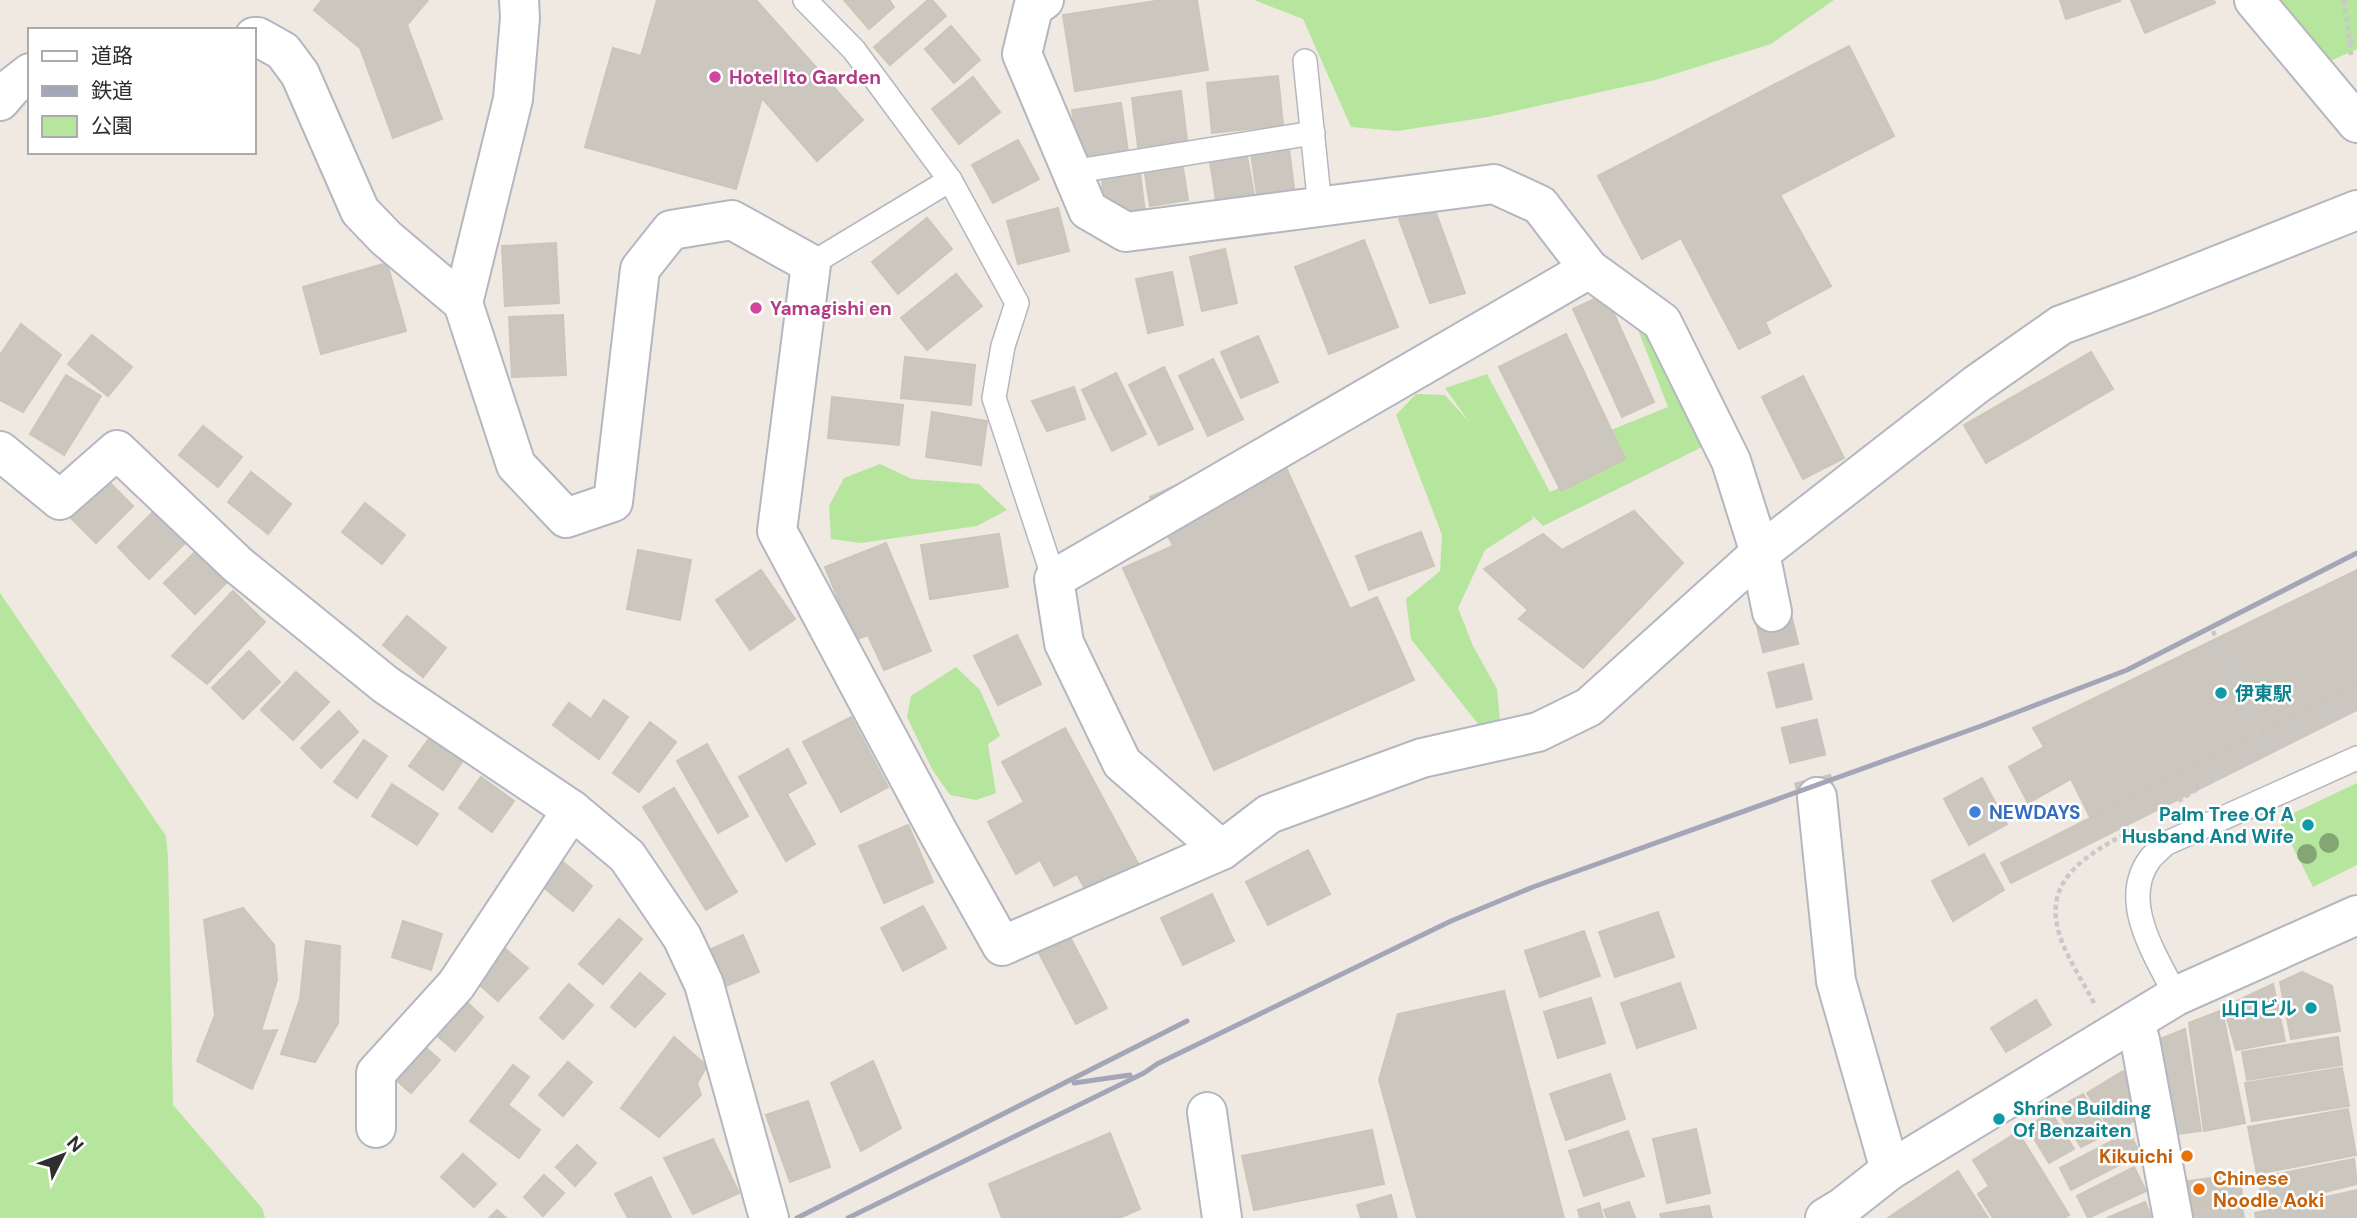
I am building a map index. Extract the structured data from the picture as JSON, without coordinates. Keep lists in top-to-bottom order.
{
  "places": [
    "Hotel Ito Garden",
    "Yamagishi en",
    "伊東駅",
    "NEWDAYS",
    "Palm Tree Of A Husband And Wife",
    "山口ビル",
    "Shrine Building Of Benzaiten",
    "Kikuichi",
    "Chinese Noodle Aoki"
  ],
  "legend": ["道路", "鉄道", "公園"],
  "north": "top right"
}
